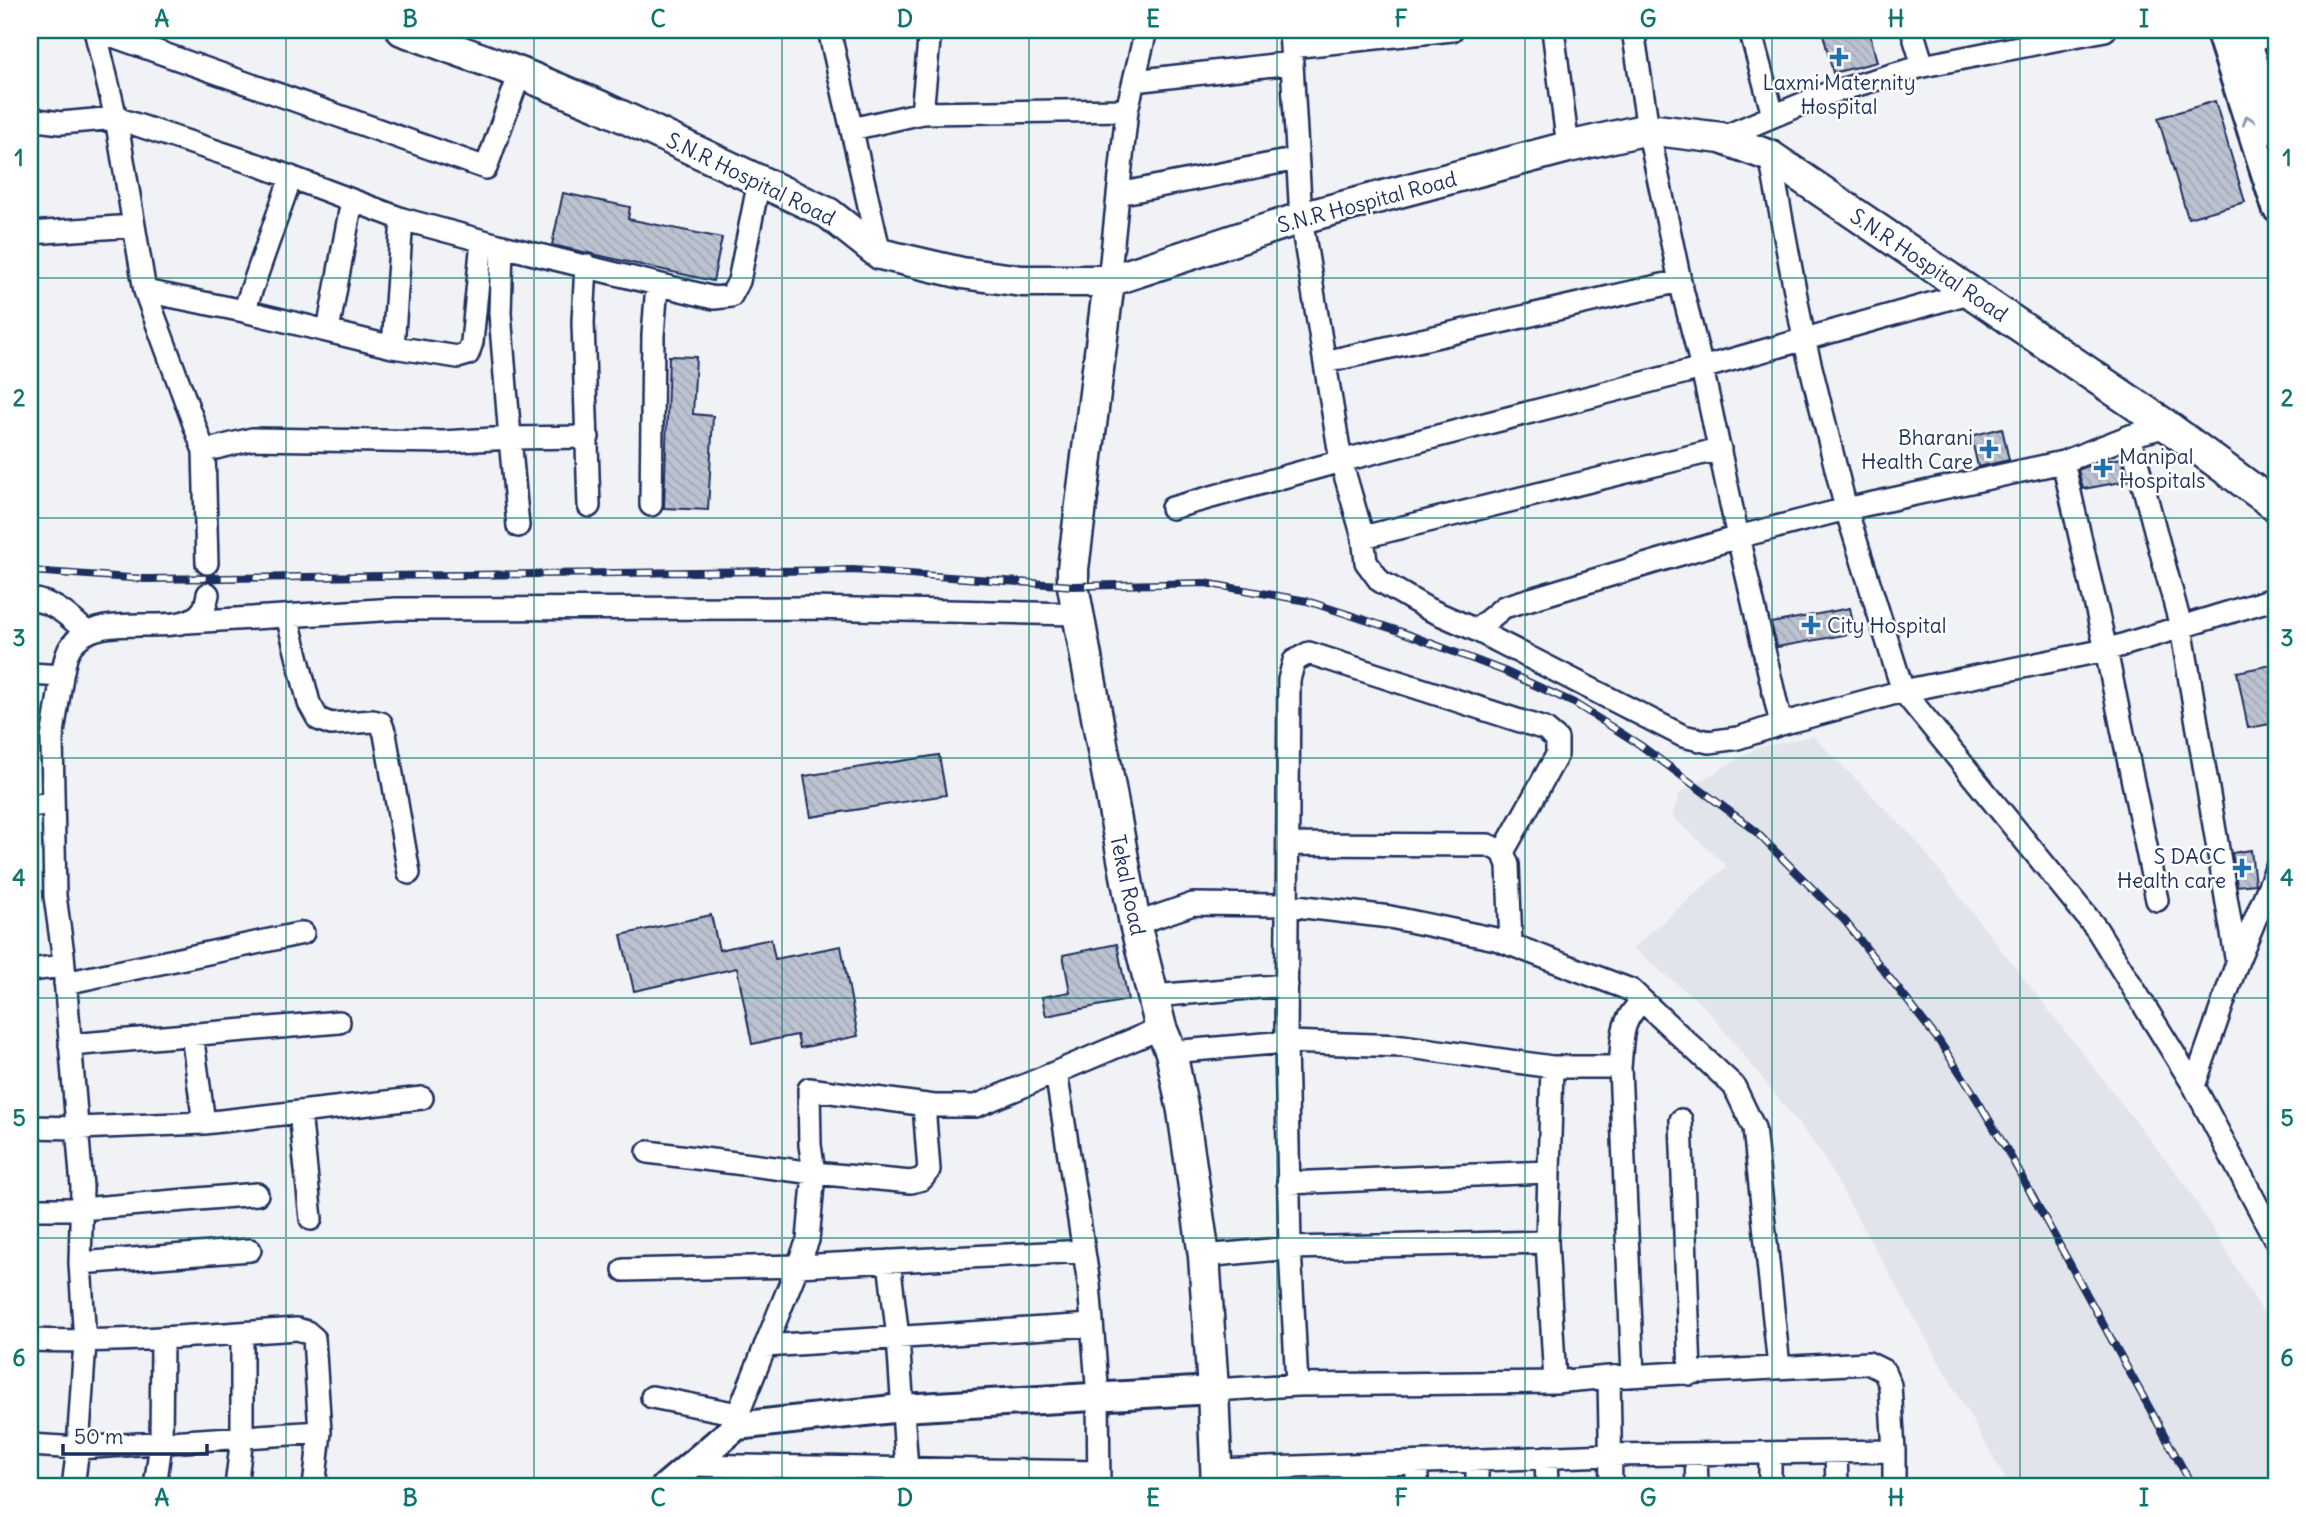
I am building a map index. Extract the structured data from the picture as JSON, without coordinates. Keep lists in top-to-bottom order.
{
  "streets": {
    "main road": ["S.N.R Hospital Road", "Tekal Road"]
  },
  "crossings": [
    ["S.N.R Hospital Road", "Tekal Road"]
  ],
  "places": {
    "health": [
      "Laxmi Maternity Hospital",
      "Bharani Health Care",
      "Manipal Hospitals",
      "City Hospital",
      "S DACC Health care"
    ]
  },
  "scale_bar": "50 m",
  "grid": {
    "columns": [
      "A",
      "B",
      "C",
      "D",
      "E",
      "F",
      "G",
      "H",
      "I"
    ],
    "rows": [
      "1",
      "2",
      "3",
      "4",
      "5",
      "6"
    ]
  }
}
